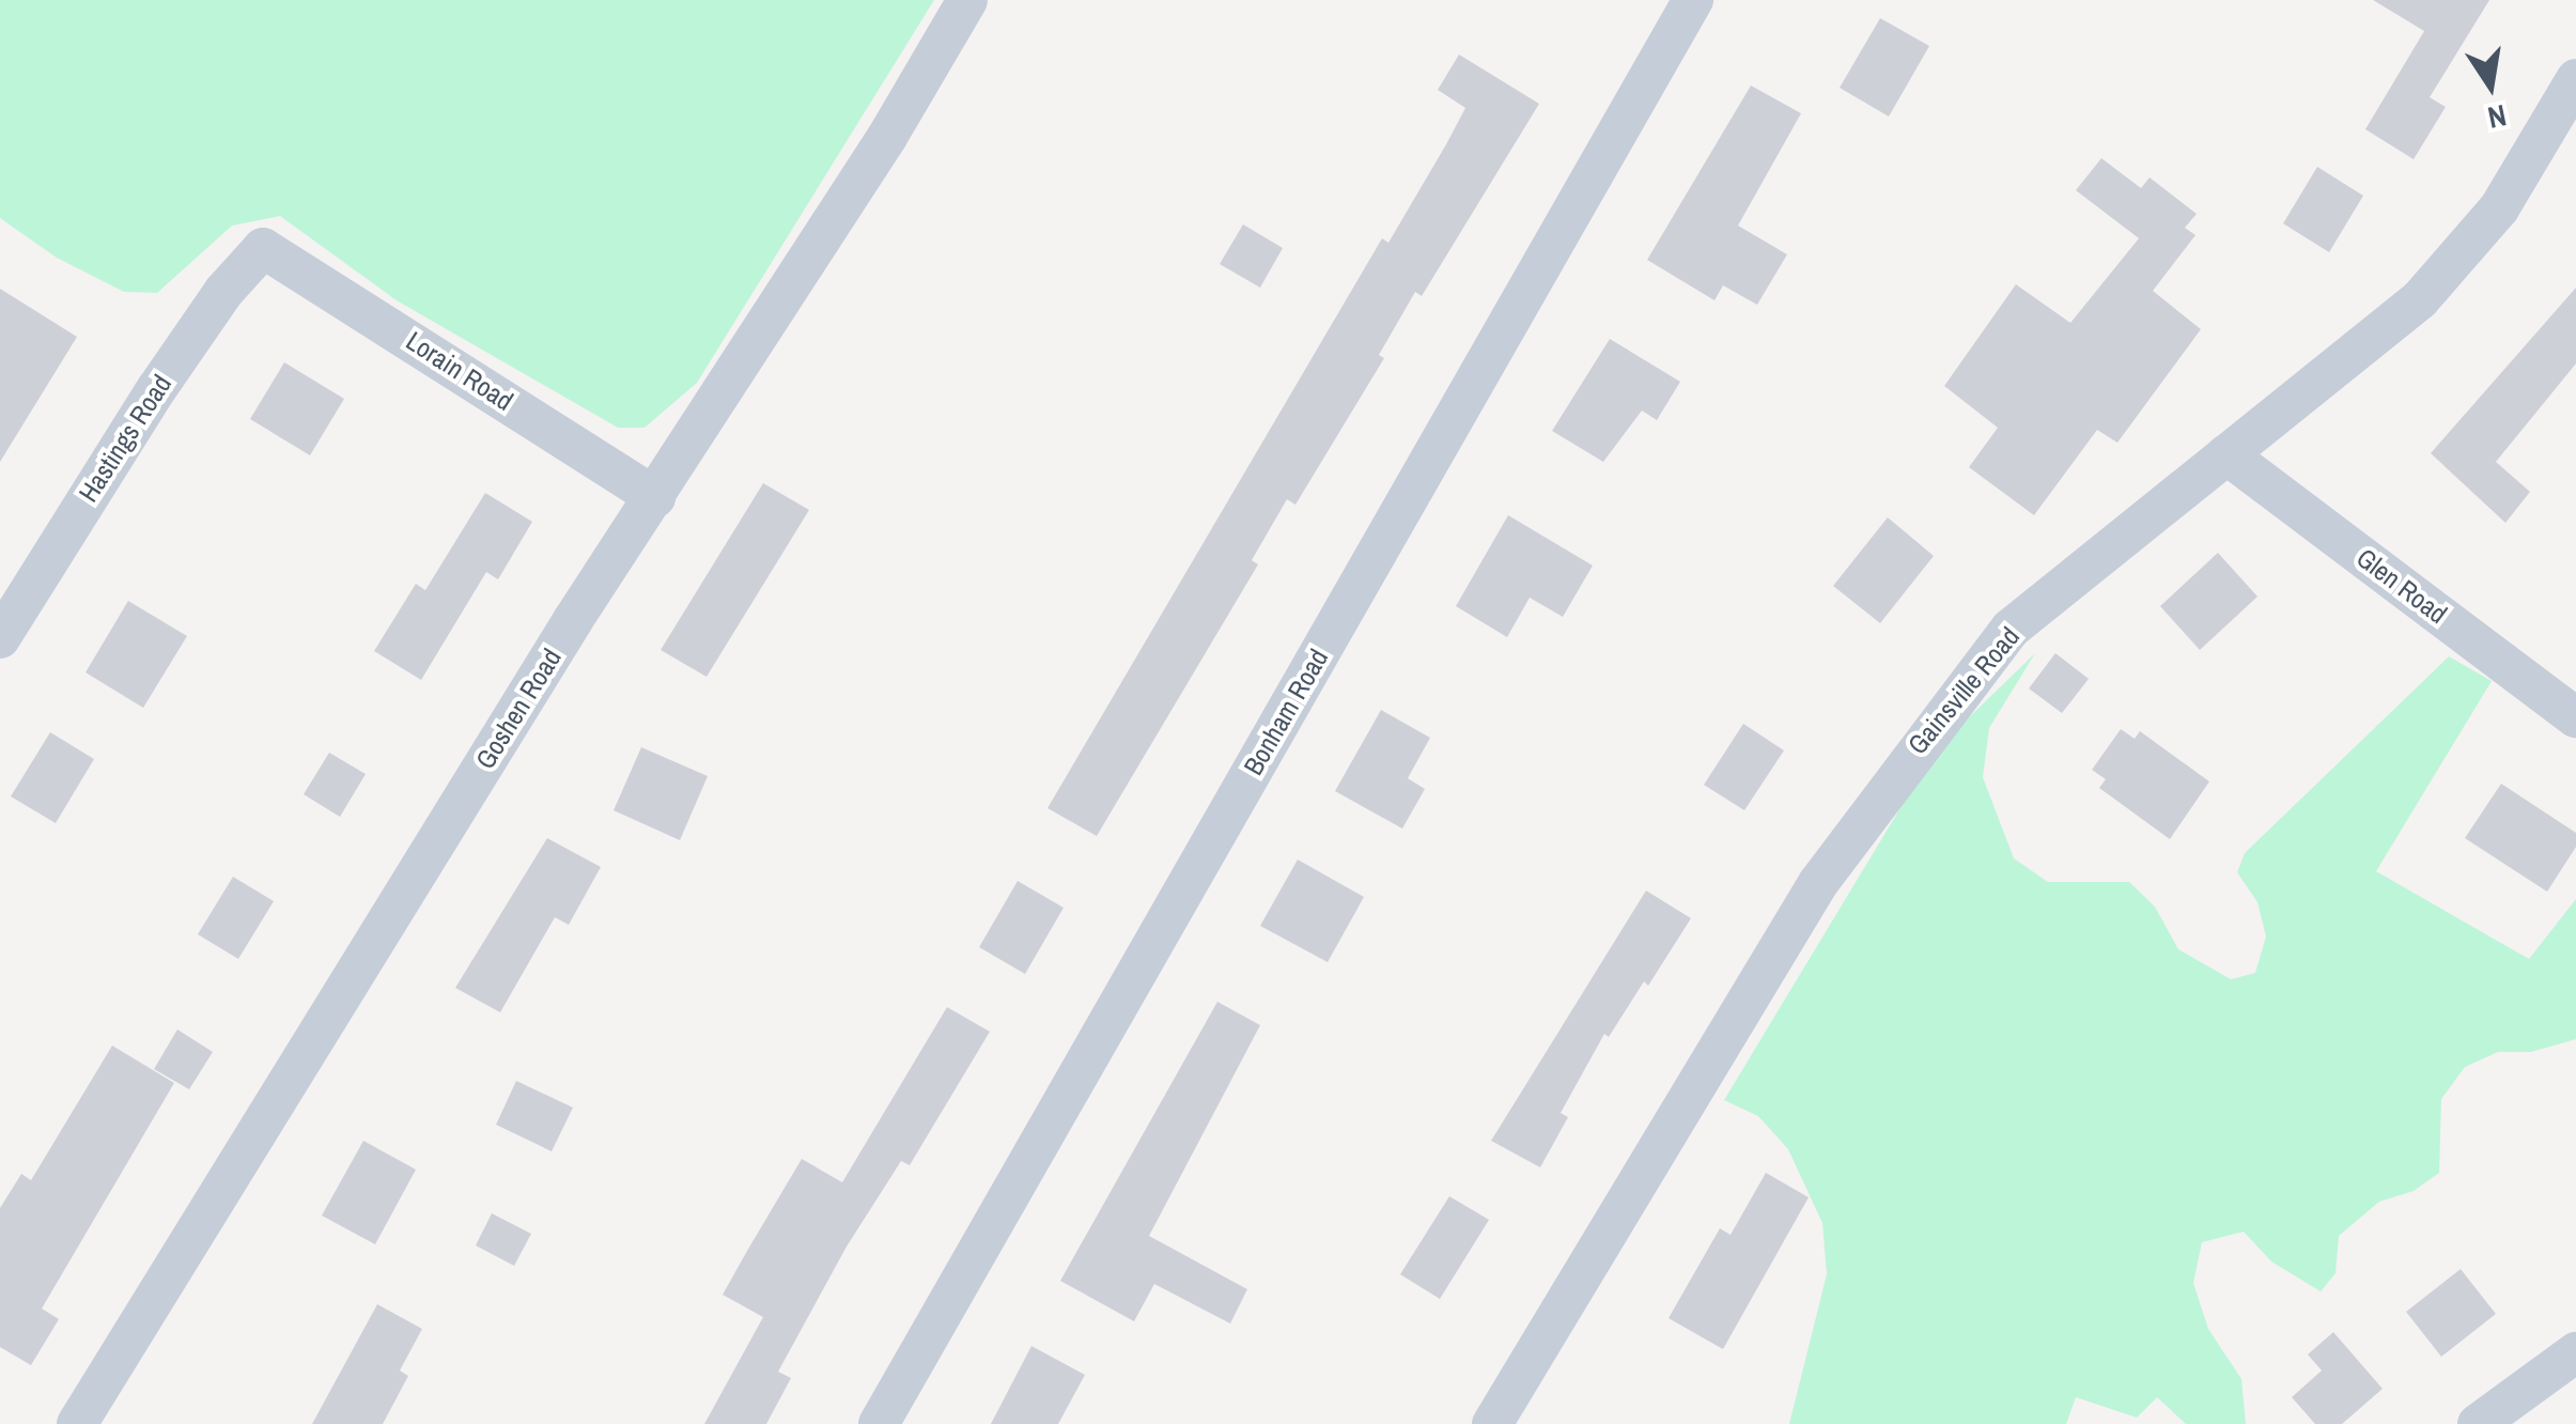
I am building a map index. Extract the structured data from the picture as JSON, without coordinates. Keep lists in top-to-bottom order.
{
  "streets": {
    "street": [
      "Lorain Road",
      "Hastings Road",
      "Glen Road",
      "Gainsville Road",
      "Goshen Road",
      "Bonham Road"
    ]
  },
  "crossings": [
    ["Lorain Road", "Hastings Road"],
    ["Lorain Road", "Goshen Road"],
    ["Glen Road", "Gainsville Road"]
  ],
  "north": "bottom"
}
